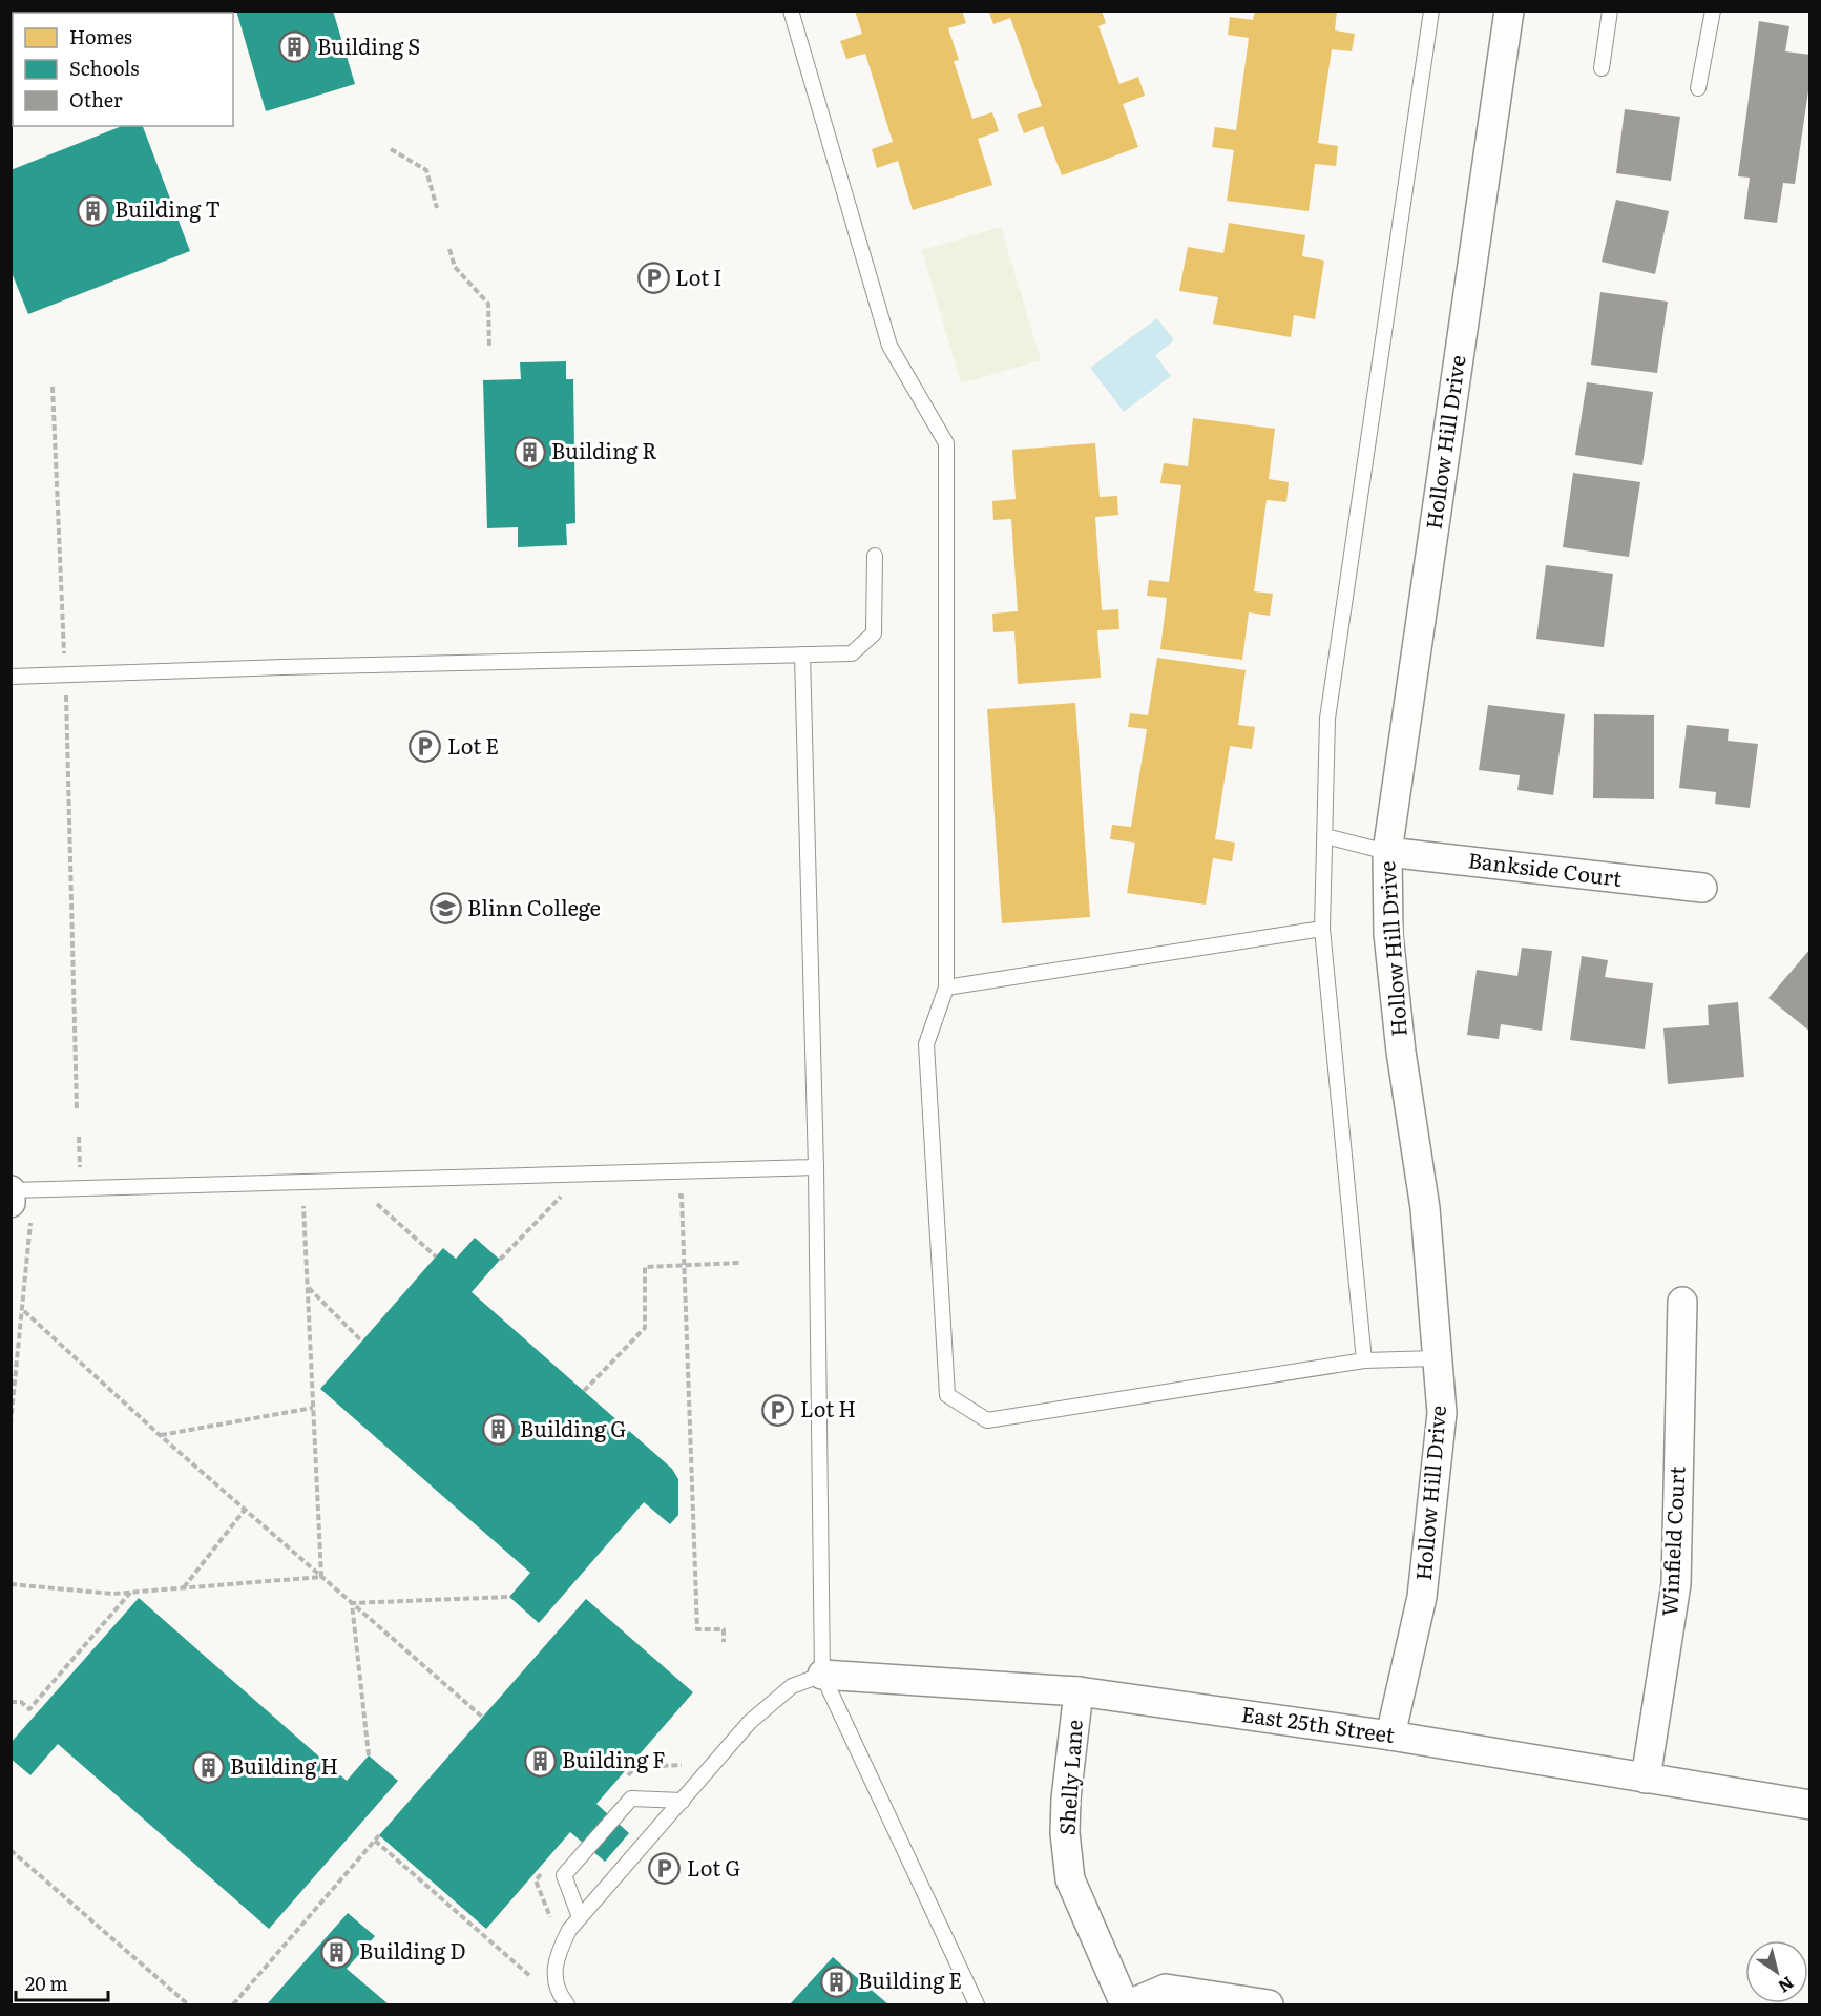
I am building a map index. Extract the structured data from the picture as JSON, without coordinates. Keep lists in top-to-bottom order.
{
  "streets": {
    "street": [
      "Hollow Hill Drive",
      "Bankside Court",
      "Winfield Court",
      "East 25th Street",
      "Shelly Lane"
    ]
  },
  "crossings": [
    ["Hollow Hill Drive", "Bankside Court"],
    ["Hollow Hill Drive", "East 25th Street"],
    ["Winfield Court", "East 25th Street"],
    ["East 25th Street", "Shelly Lane"]
  ],
  "places": {
    "building": [
      "Building S",
      "Building T",
      "Building R",
      "Building G",
      "Building F",
      "Building H",
      "Building D",
      "Building E"
    ],
    "parking": [
      "Lot I",
      "Lot E",
      "Lot H",
      "Lot G"
    ],
    "school or university": ["Blinn College"]
  },
  "legend": ["Homes", "Schools", "Other"],
  "scale_bar": "20 m",
  "north": "bottom right"
}
